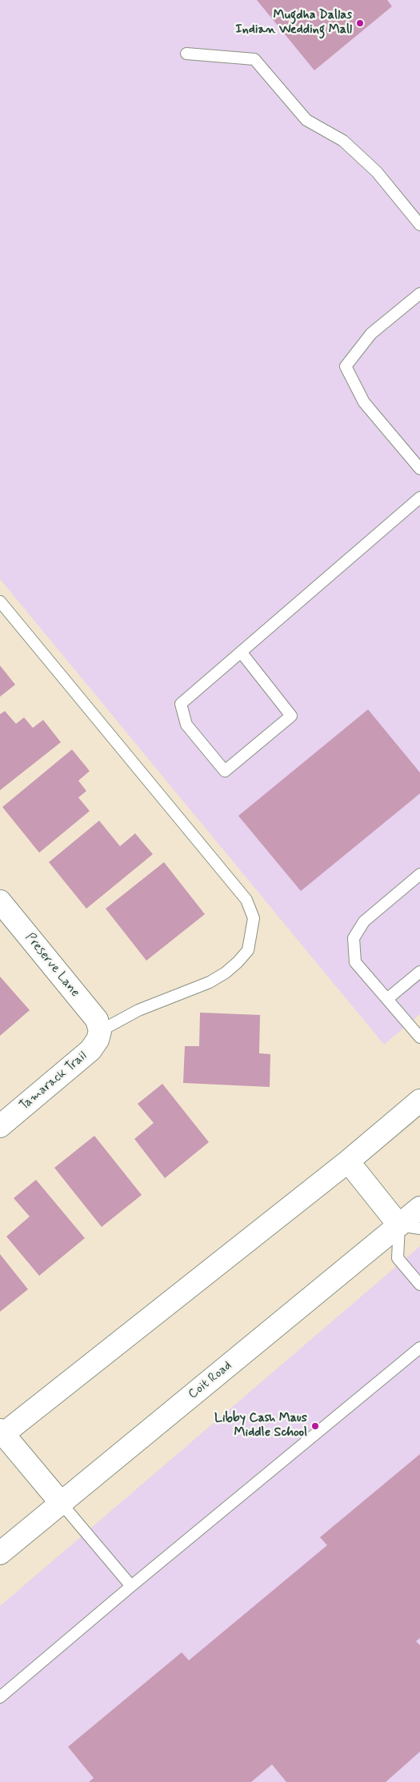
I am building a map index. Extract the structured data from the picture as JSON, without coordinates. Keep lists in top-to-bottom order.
{
  "streets": {
    "main road": ["Preserve Lane", "Tamarack Trail", "Coit Road"]
  },
  "crossings": [
    ["Preserve Lane", "Tamarack Trail"]
  ],
  "places": ["Mugdha Dallas Indian Wedding Mall", "Libby Cash Maus Middle School"]
}
